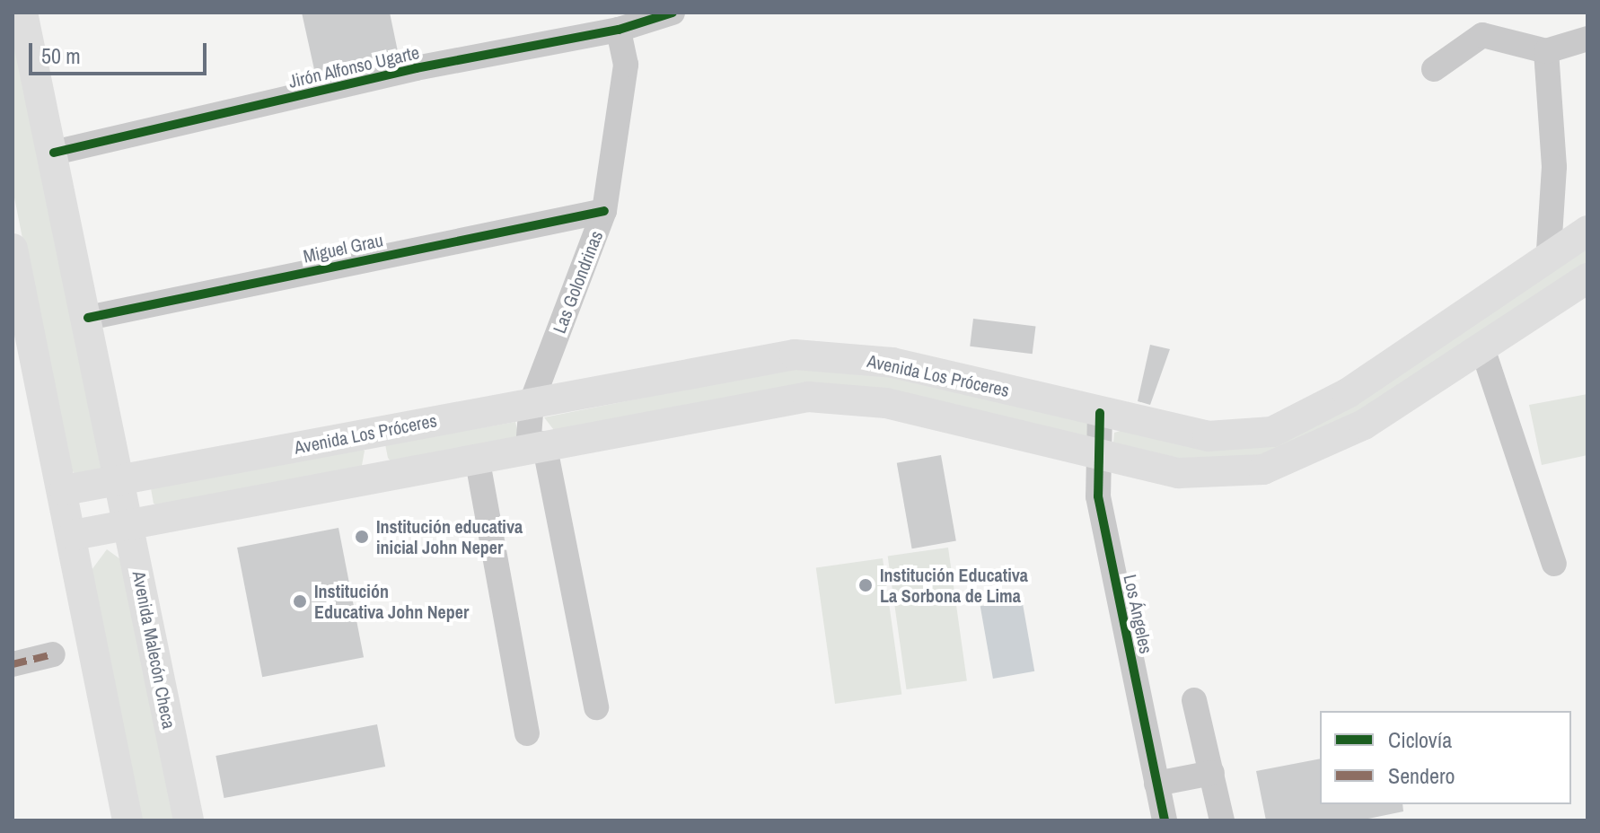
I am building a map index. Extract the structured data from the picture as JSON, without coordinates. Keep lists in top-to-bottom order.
{
  "streets": {
    "main road": ["Avenida Los Próceres", "Avenida Malecón Checa"],
    "street": [
      "Jirón Alfonso Ugarte",
      "Miguel Grau",
      "Las Golondrinas",
      "Los Ángeles"
    ]
  },
  "crossings": [
    ["Jirón Alfonso Ugarte", "Las Golondrinas"],
    ["Jirón Alfonso Ugarte", "Avenida Malecón Checa"],
    ["Miguel Grau", "Las Golondrinas"],
    ["Miguel Grau", "Avenida Malecón Checa"],
    ["Las Golondrinas", "Avenida Los Próceres"],
    ["Avenida Los Próceres", "Los Ángeles"],
    ["Avenida Los Próceres", "Avenida Malecón Checa"]
  ],
  "places": ["Institución educativa inicial John Neper", "Institución Educativa La Sorbona de Lima", "Institución Educativa John Neper"],
  "legend": ["Ciclovía", "Sendero"],
  "scale_bar": "50 m"
}
